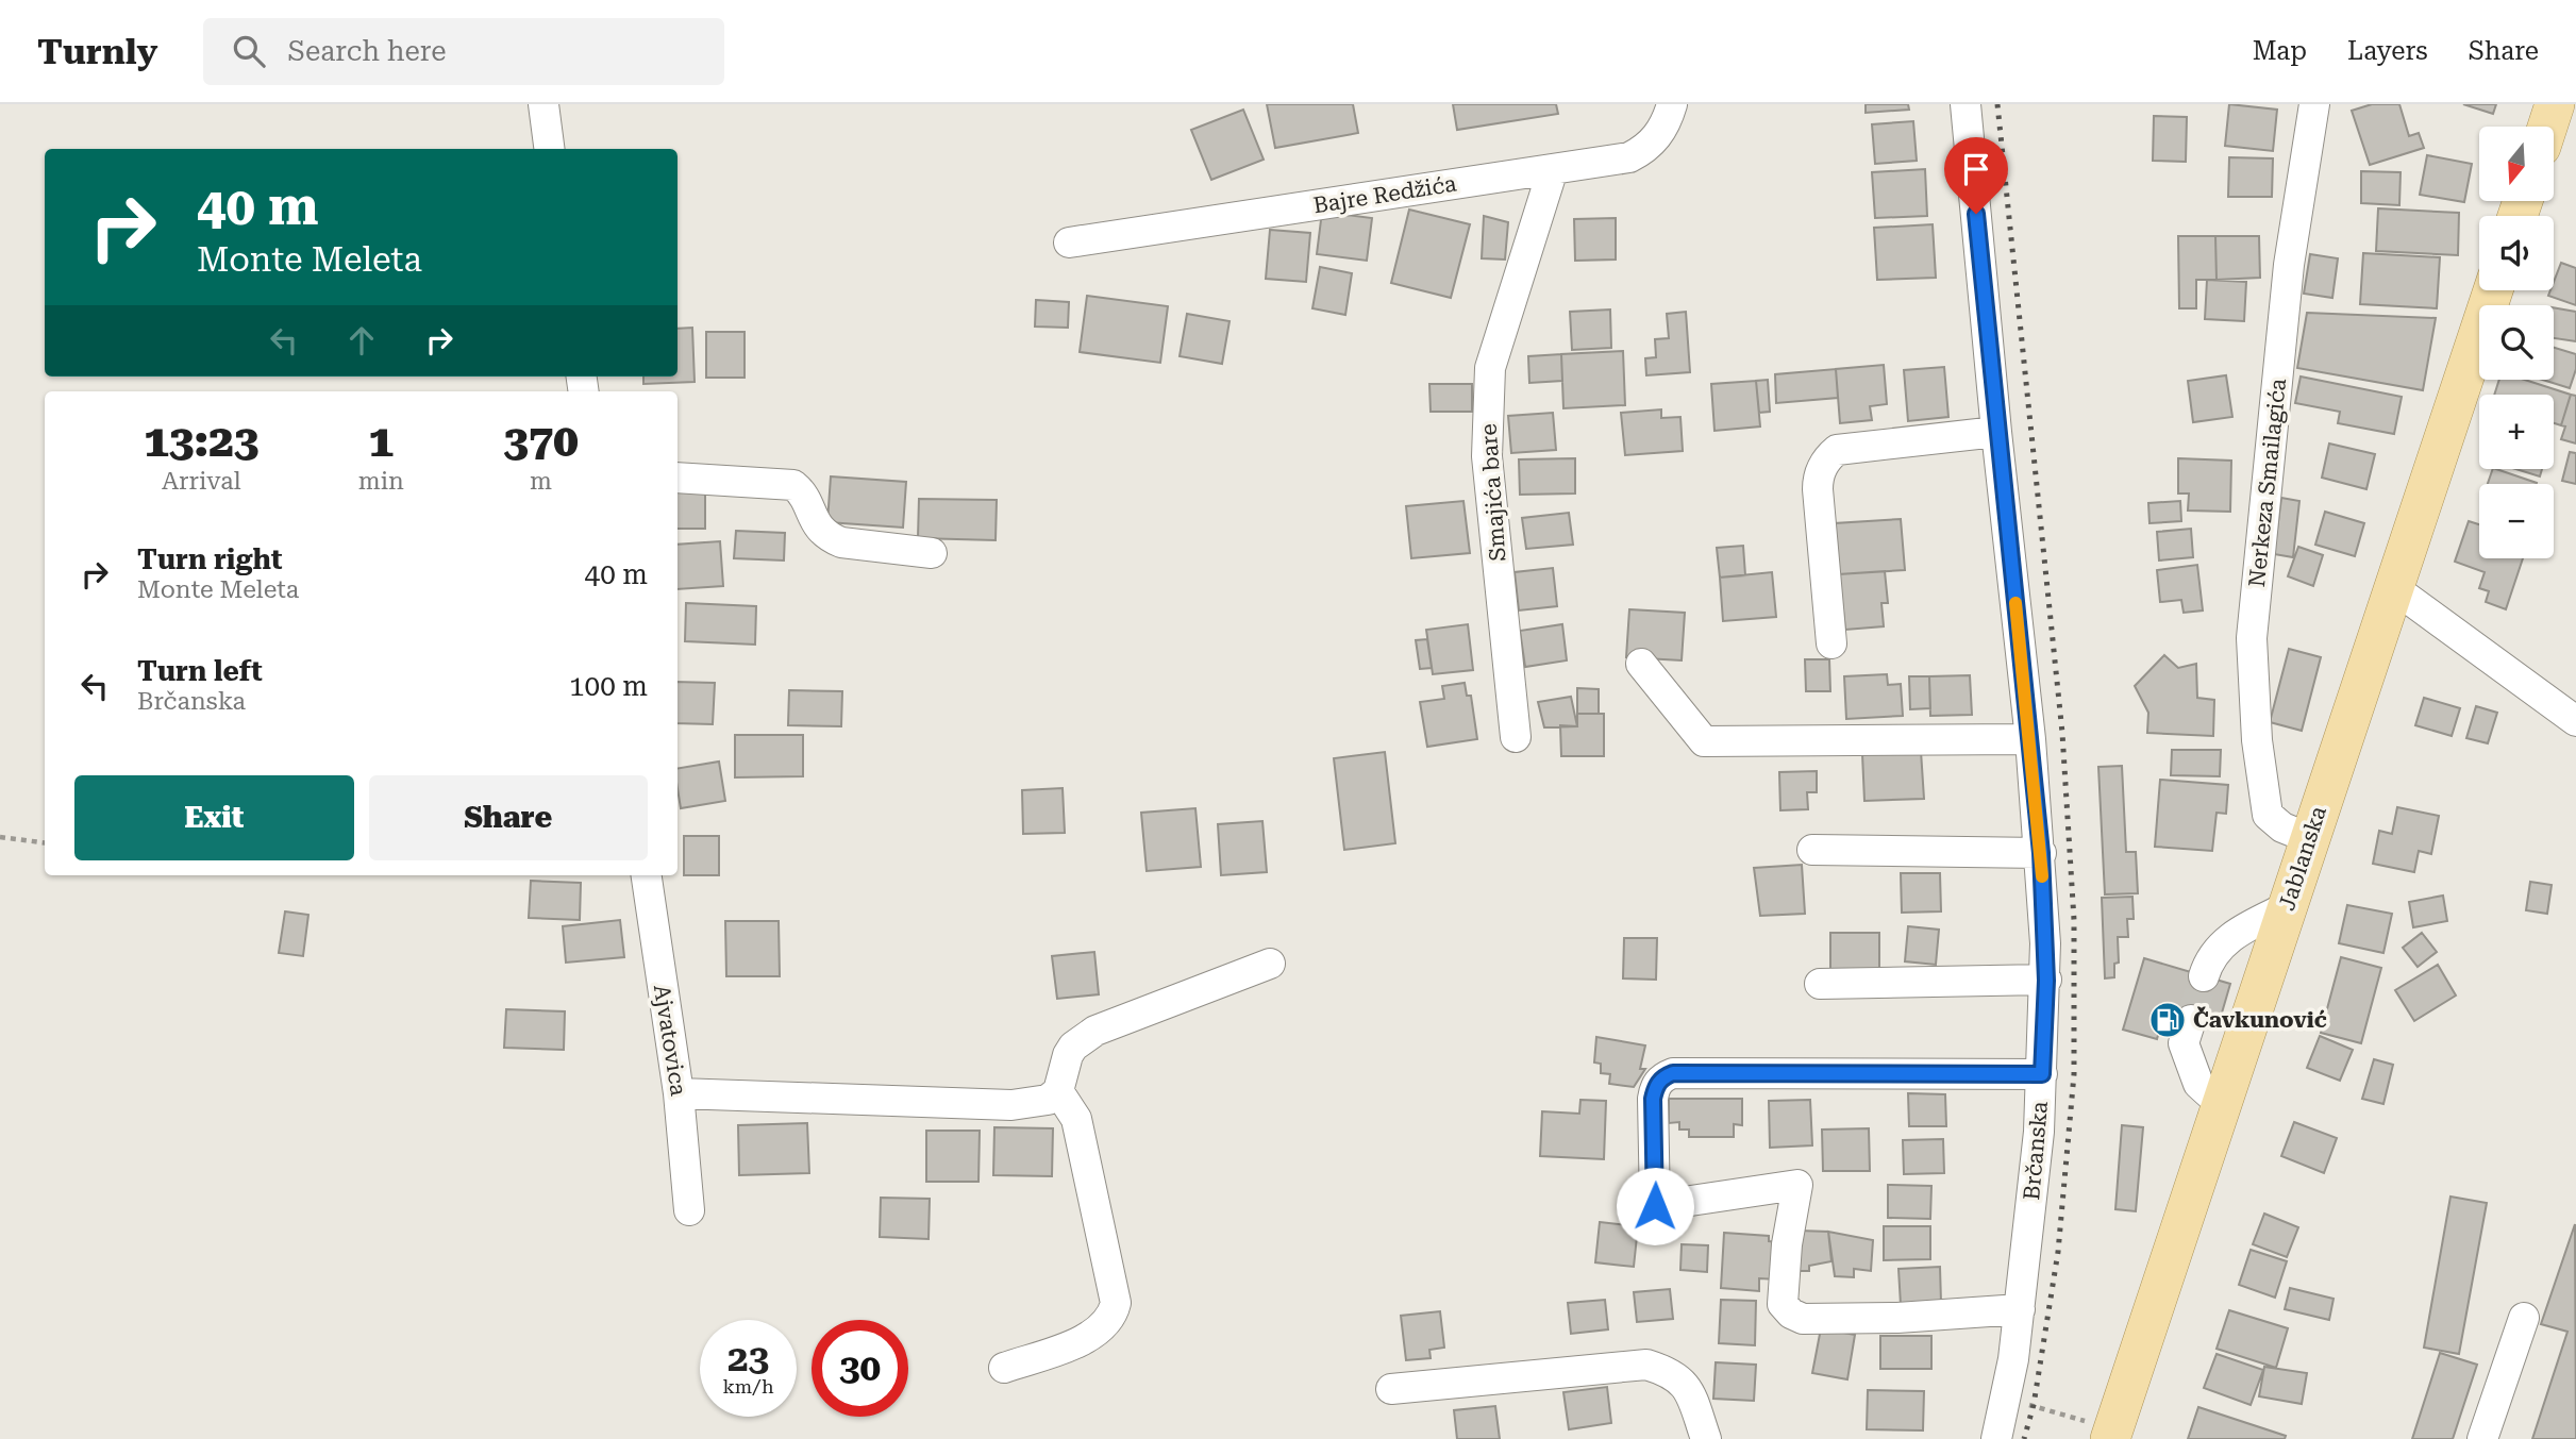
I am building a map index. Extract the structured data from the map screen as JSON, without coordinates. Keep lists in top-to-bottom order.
{
  "streets": {
    "main road": ["Jablanska"],
    "street": [
      "Bajre Redžića",
      "Nerkeza Smailagića",
      "Smajića bare",
      "Ajvatovica",
      "Brčanska"
    ]
  },
  "crossings": [
    ["Bajre Redžića", "Smajića bare"],
    ["Nerkeza Smailagića", "Jablanska"]
  ],
  "places": {
    "fuel station": ["Čavkunović"]
  },
  "north": "bottom",
  "page": {
    "header": "Turnly",
    "search": "Search here",
    "nav": ["Map", "Layers", "Share"],
    "map_buttons": ["+", "−"],
    "turn": ["40 m", "Monte Meleta"],
    "eta": [
      "13:23",
      "Arrival",
      "1",
      "min",
      "370",
      "m"
    ],
    "list": [
      {
        "name": "Turn right",
        "note": "Monte Meleta",
        "value": "40 m"
      },
      {
        "name": "Turn left",
        "note": "Brčanska",
        "value": "100 m"
      }
    ],
    "buttons": ["Exit", "Share"],
    "speed": "23 km/h",
    "limit": "30"
  }
}
